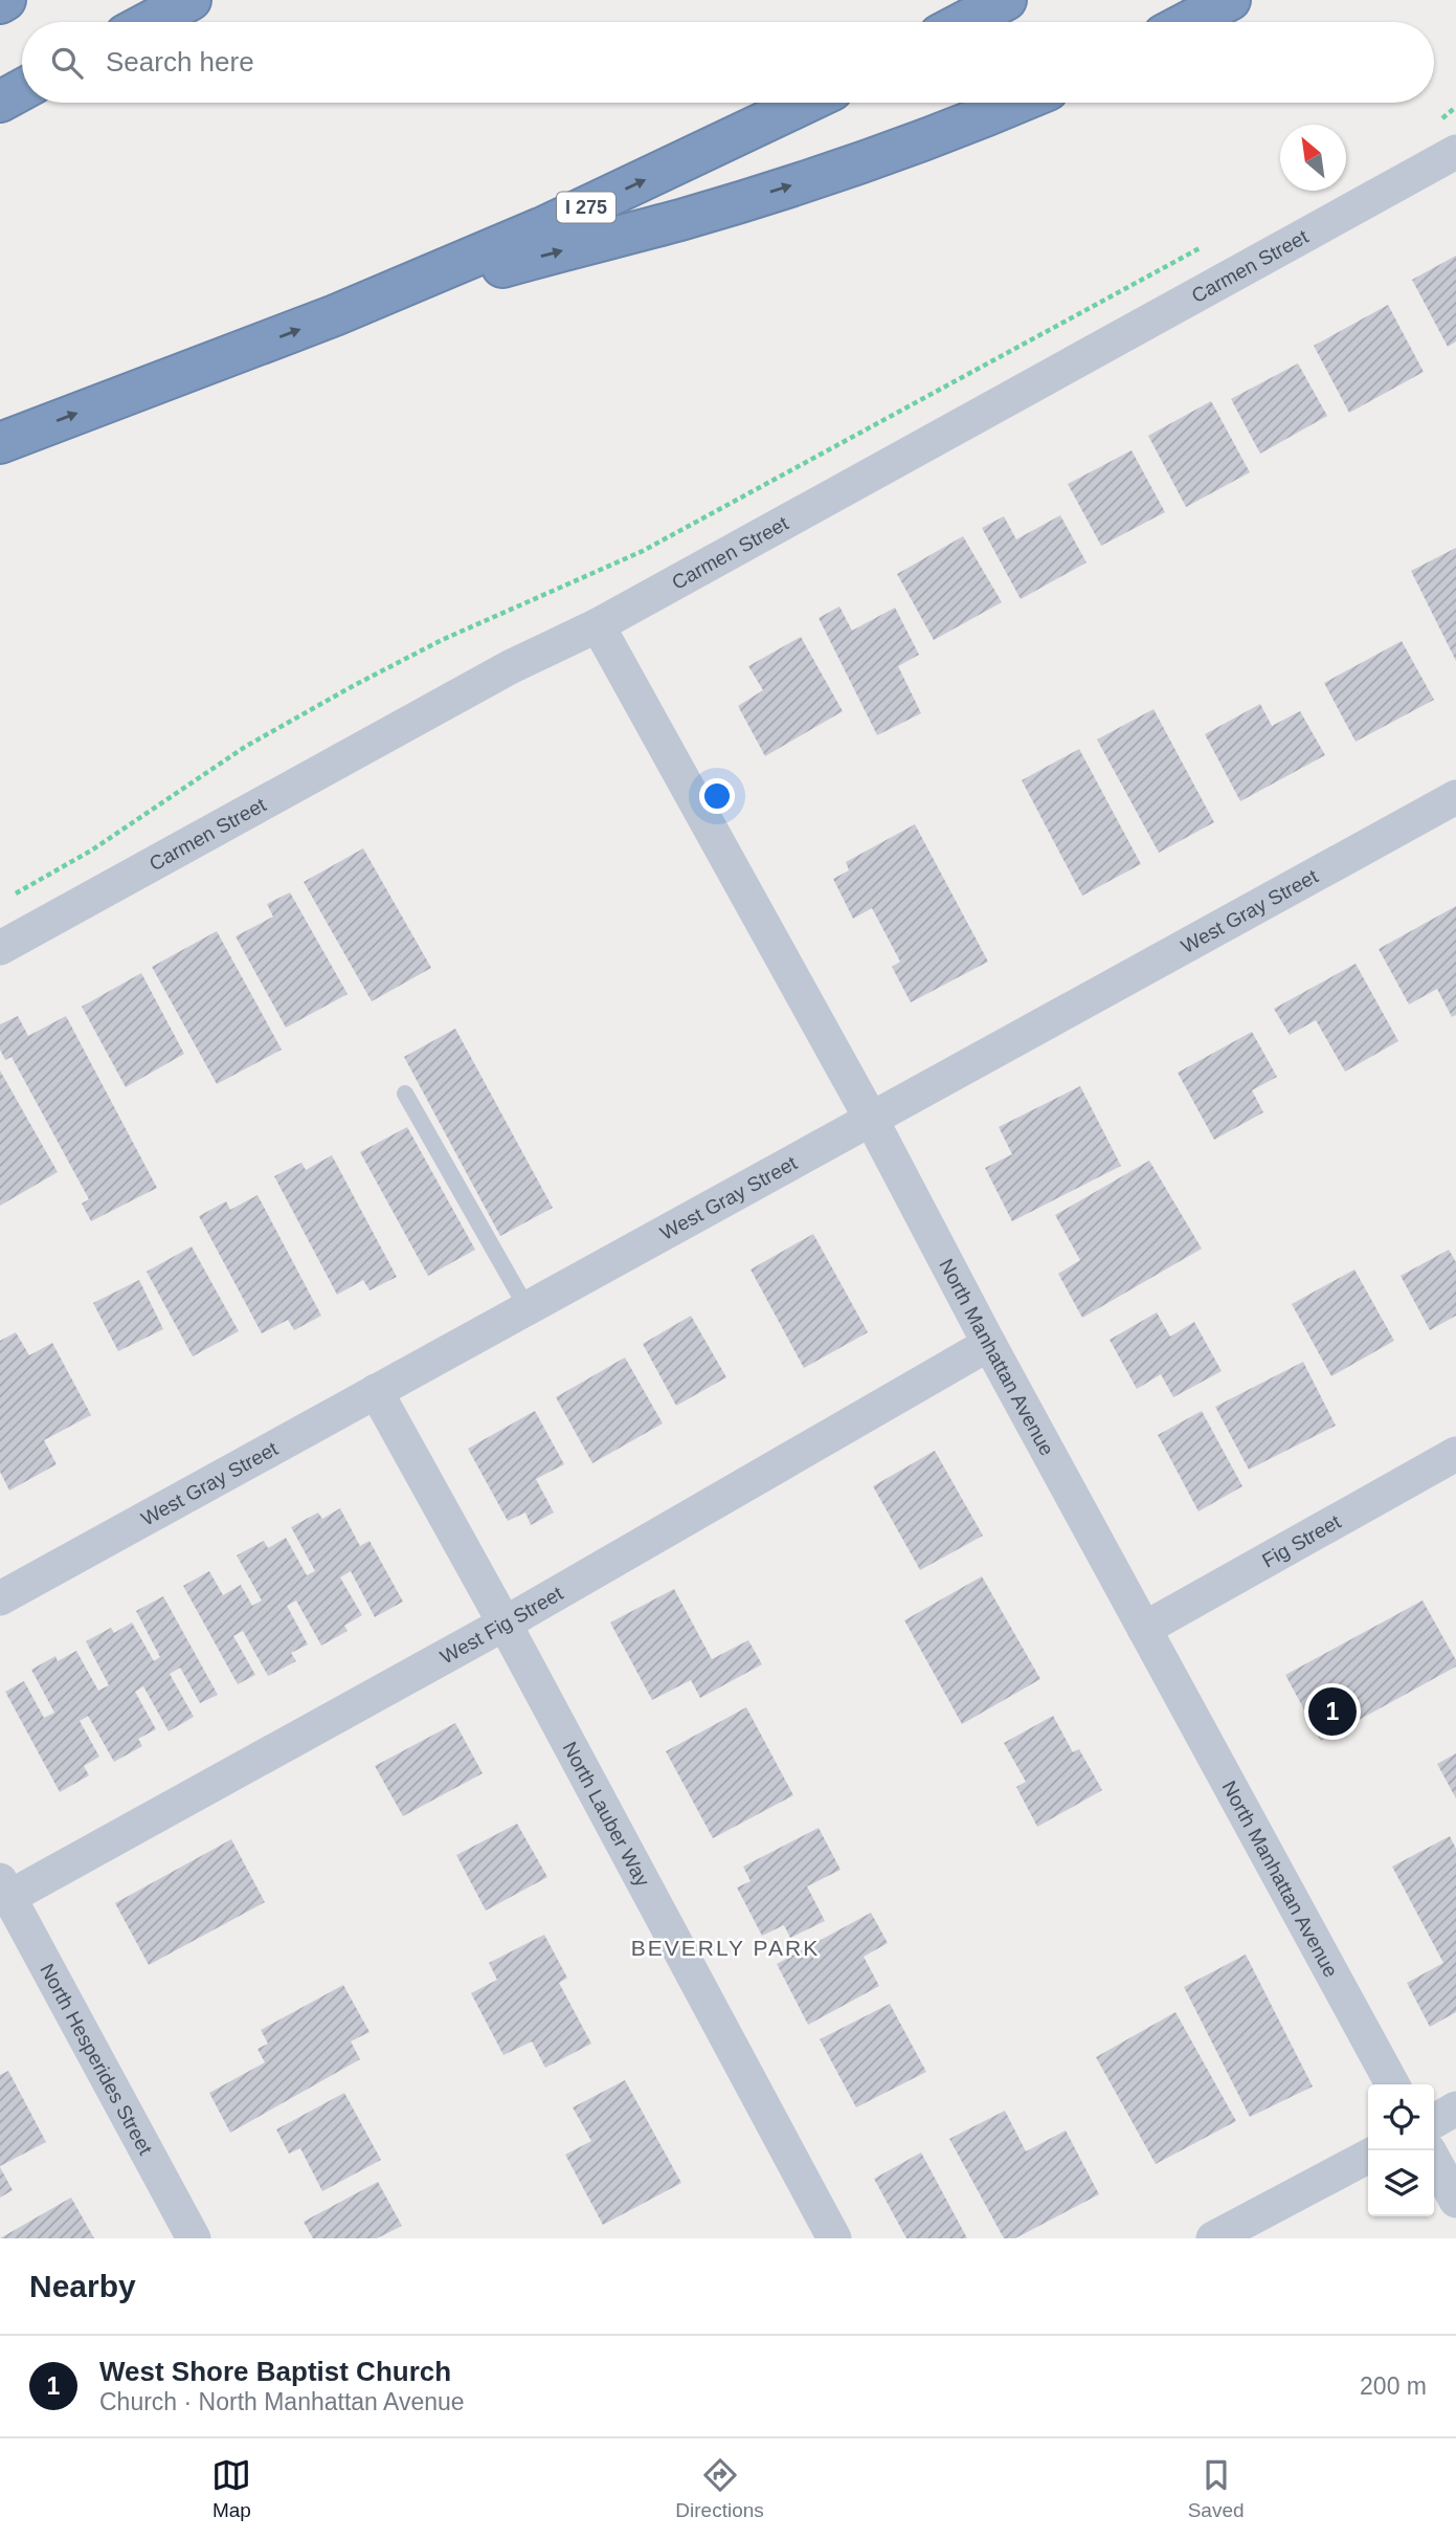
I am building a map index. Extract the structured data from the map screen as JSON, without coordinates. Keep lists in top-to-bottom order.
{
  "streets": {
    "highway": ["I 275"],
    "street": [
      "Carmen Street",
      "West Gray Street",
      "North Manhattan Avenue",
      "Fig Street",
      "West Fig Street",
      "North Lauber Way",
      "North Hesperides Street"
    ]
  },
  "crossings": [
    ["Carmen Street", "North Manhattan Avenue"],
    ["West Gray Street", "North Manhattan Avenue"],
    ["West Gray Street", "North Lauber Way"],
    ["North Manhattan Avenue", "Fig Street"],
    ["North Manhattan Avenue", "West Fig Street"],
    ["West Fig Street", "North Lauber Way"],
    ["West Fig Street", "North Hesperides Street"]
  ],
  "districts": ["BEVERLY PARK"],
  "north": "top left",
  "page": {
    "search": "Search here",
    "pins": "1",
    "heading": "Nearby",
    "list": [
      {
        "mark": "1",
        "name": "West Shore Baptist Church",
        "note": "Church · North Manhattan Avenue",
        "value": "200 m"
      }
    ],
    "nav": ["Map", "Directions", "Saved"]
  }
}
